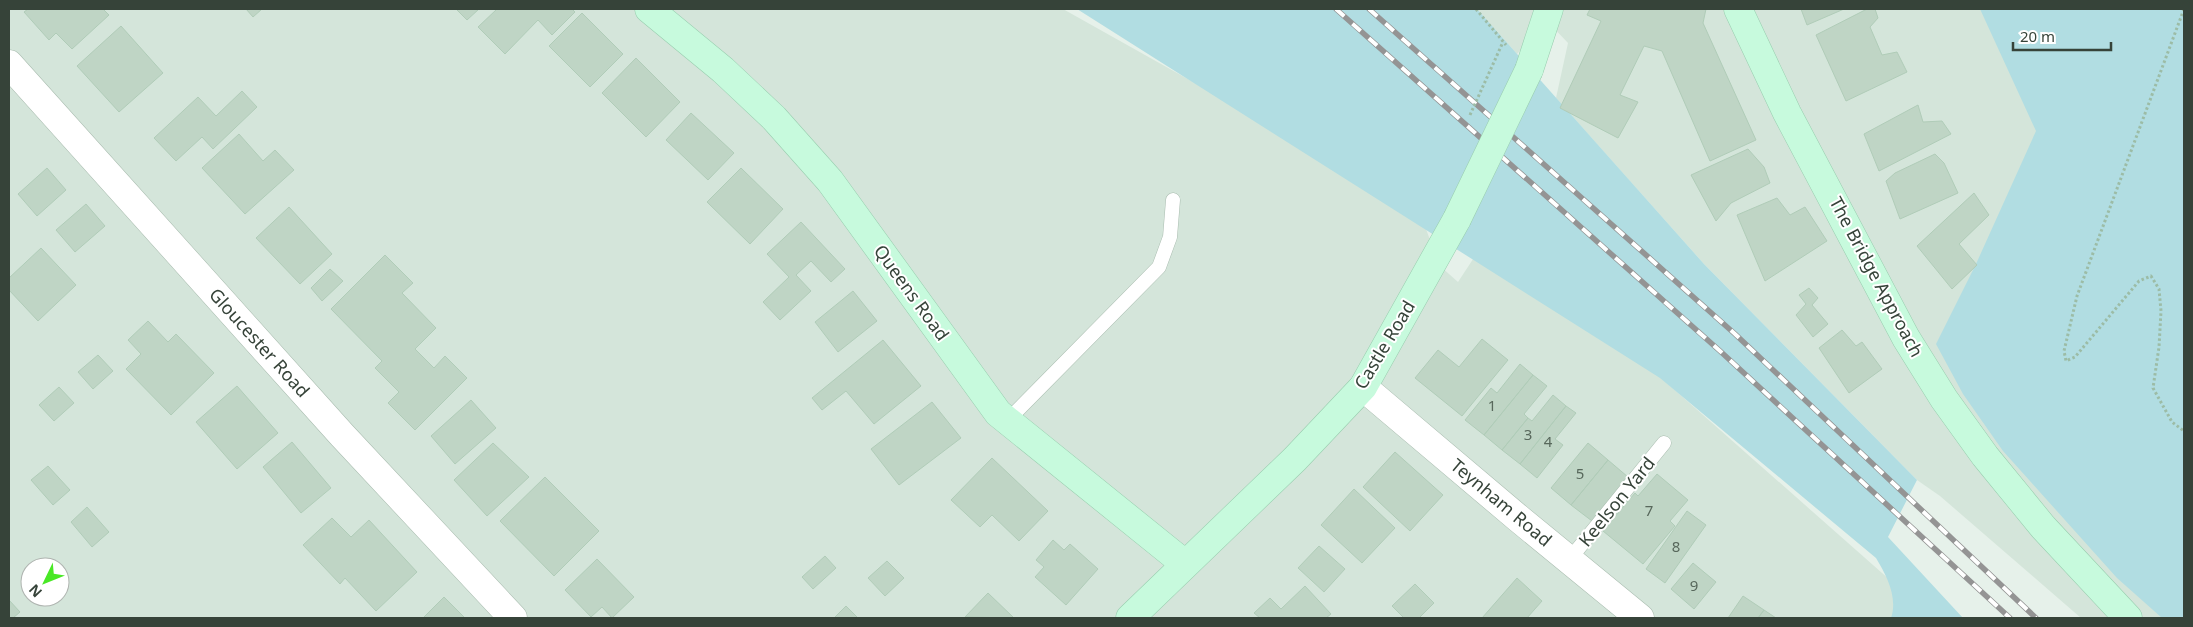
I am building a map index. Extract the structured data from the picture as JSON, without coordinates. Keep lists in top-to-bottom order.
{
  "streets": {
    "street": [
      "The Bridge Approach",
      "Queens Road",
      "Gloucester Road",
      "Castle Road",
      "Teynham Road"
    ],
    "lane": ["Keelson Yard"]
  },
  "crossings": [
    ["Queens Road", "Castle Road"],
    ["Castle Road", "Teynham Road"],
    ["Keelson Yard", "Teynham Road"]
  ],
  "house_numbers": [
    "1",
    "3",
    "4",
    "5",
    "7",
    "8",
    "9"
  ],
  "scale_bar": "20 m",
  "north": "bottom left"
}
